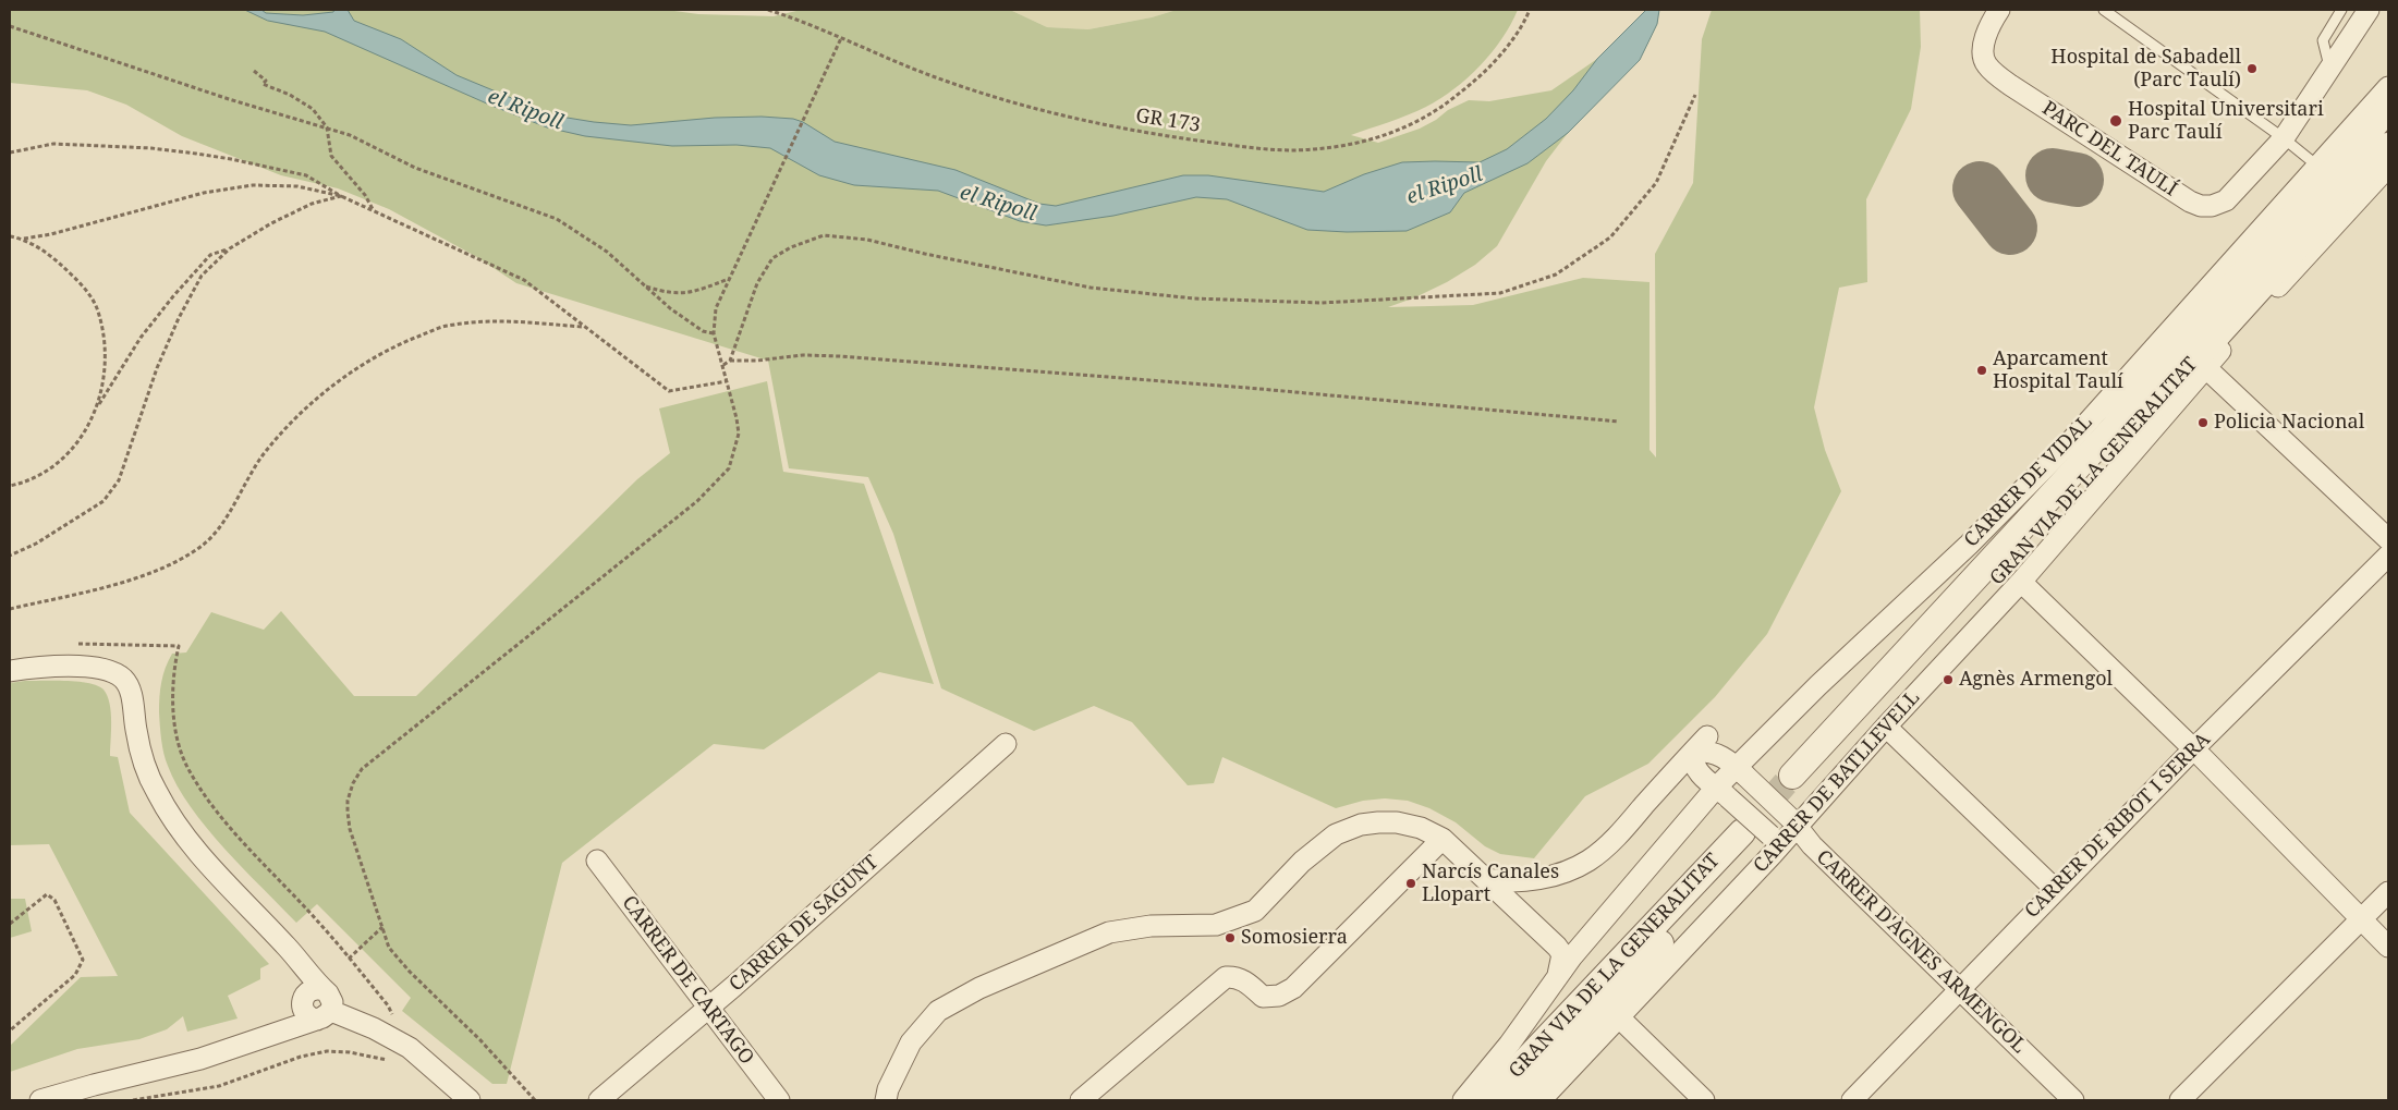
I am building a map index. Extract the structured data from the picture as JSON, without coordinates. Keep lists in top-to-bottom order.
{
  "streets": {
    "street": [
      "PARC DEL TAULÍ",
      "GRAN VIA DE LA GENERALITAT",
      "CARRER DE VIDAL",
      "CARRER DE BATLLEVELL",
      "CARRER DE RIBOT I SERRA",
      "CARRER DE SAGUNT",
      "CARRER D'ÀGNES ARMENGOL",
      "CARRER DE CARTAGO"
    ],
    "path": ["GR 173"]
  },
  "crossings": [
    ["GRAN VIA DE LA GENERALITAT", "CARRER DE BATLLEVELL"],
    ["CARRER DE VIDAL", "CARRER D'ÀGNES ARMENGOL"],
    ["CARRER DE BATLLEVELL", "CARRER D'ÀGNES ARMENGOL"],
    ["CARRER DE RIBOT I SERRA", "CARRER D'ÀGNES ARMENGOL"],
    ["CARRER DE SAGUNT", "CARRER DE CARTAGO"]
  ],
  "water": ["el Ripoll"],
  "places": [
    "Hospital de Sabadell (Parc Taulí)",
    "Hospital Universitari Parc Taulí",
    "Aparcament Hospital Taulí",
    "Policia Nacional",
    "Agnès Armengol",
    "Narcís Canales Llopart",
    "Somosierra"
  ]
}
